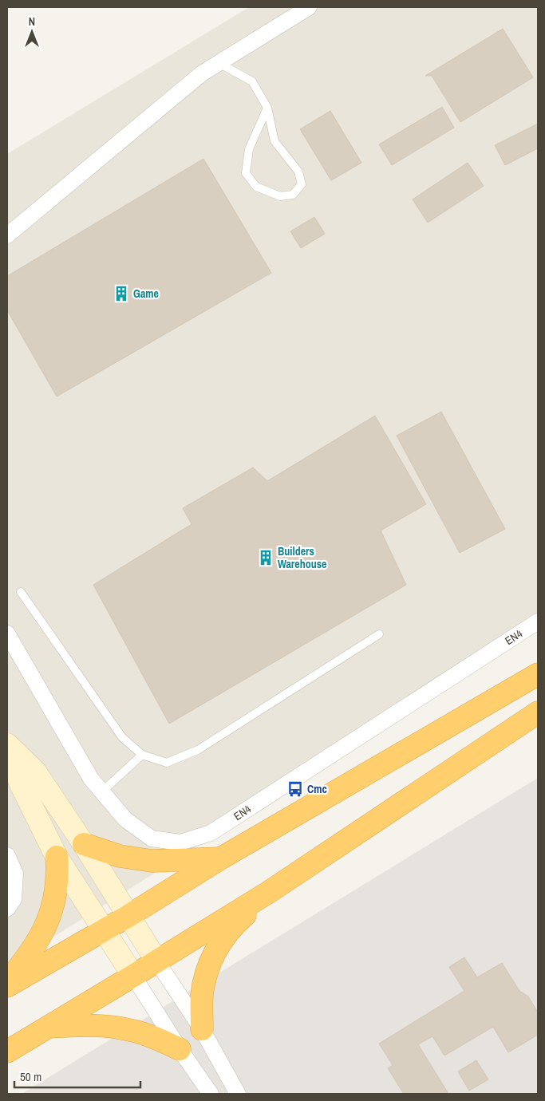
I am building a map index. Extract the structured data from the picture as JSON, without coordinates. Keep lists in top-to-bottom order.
{
  "streets": {
    "street": ["EN4"]
  },
  "places": {
    "building": ["Game", "Builders Warehouse"],
    "bus stop": ["Cmc"]
  },
  "scale_bar": "50 m",
  "north": "top"
}
